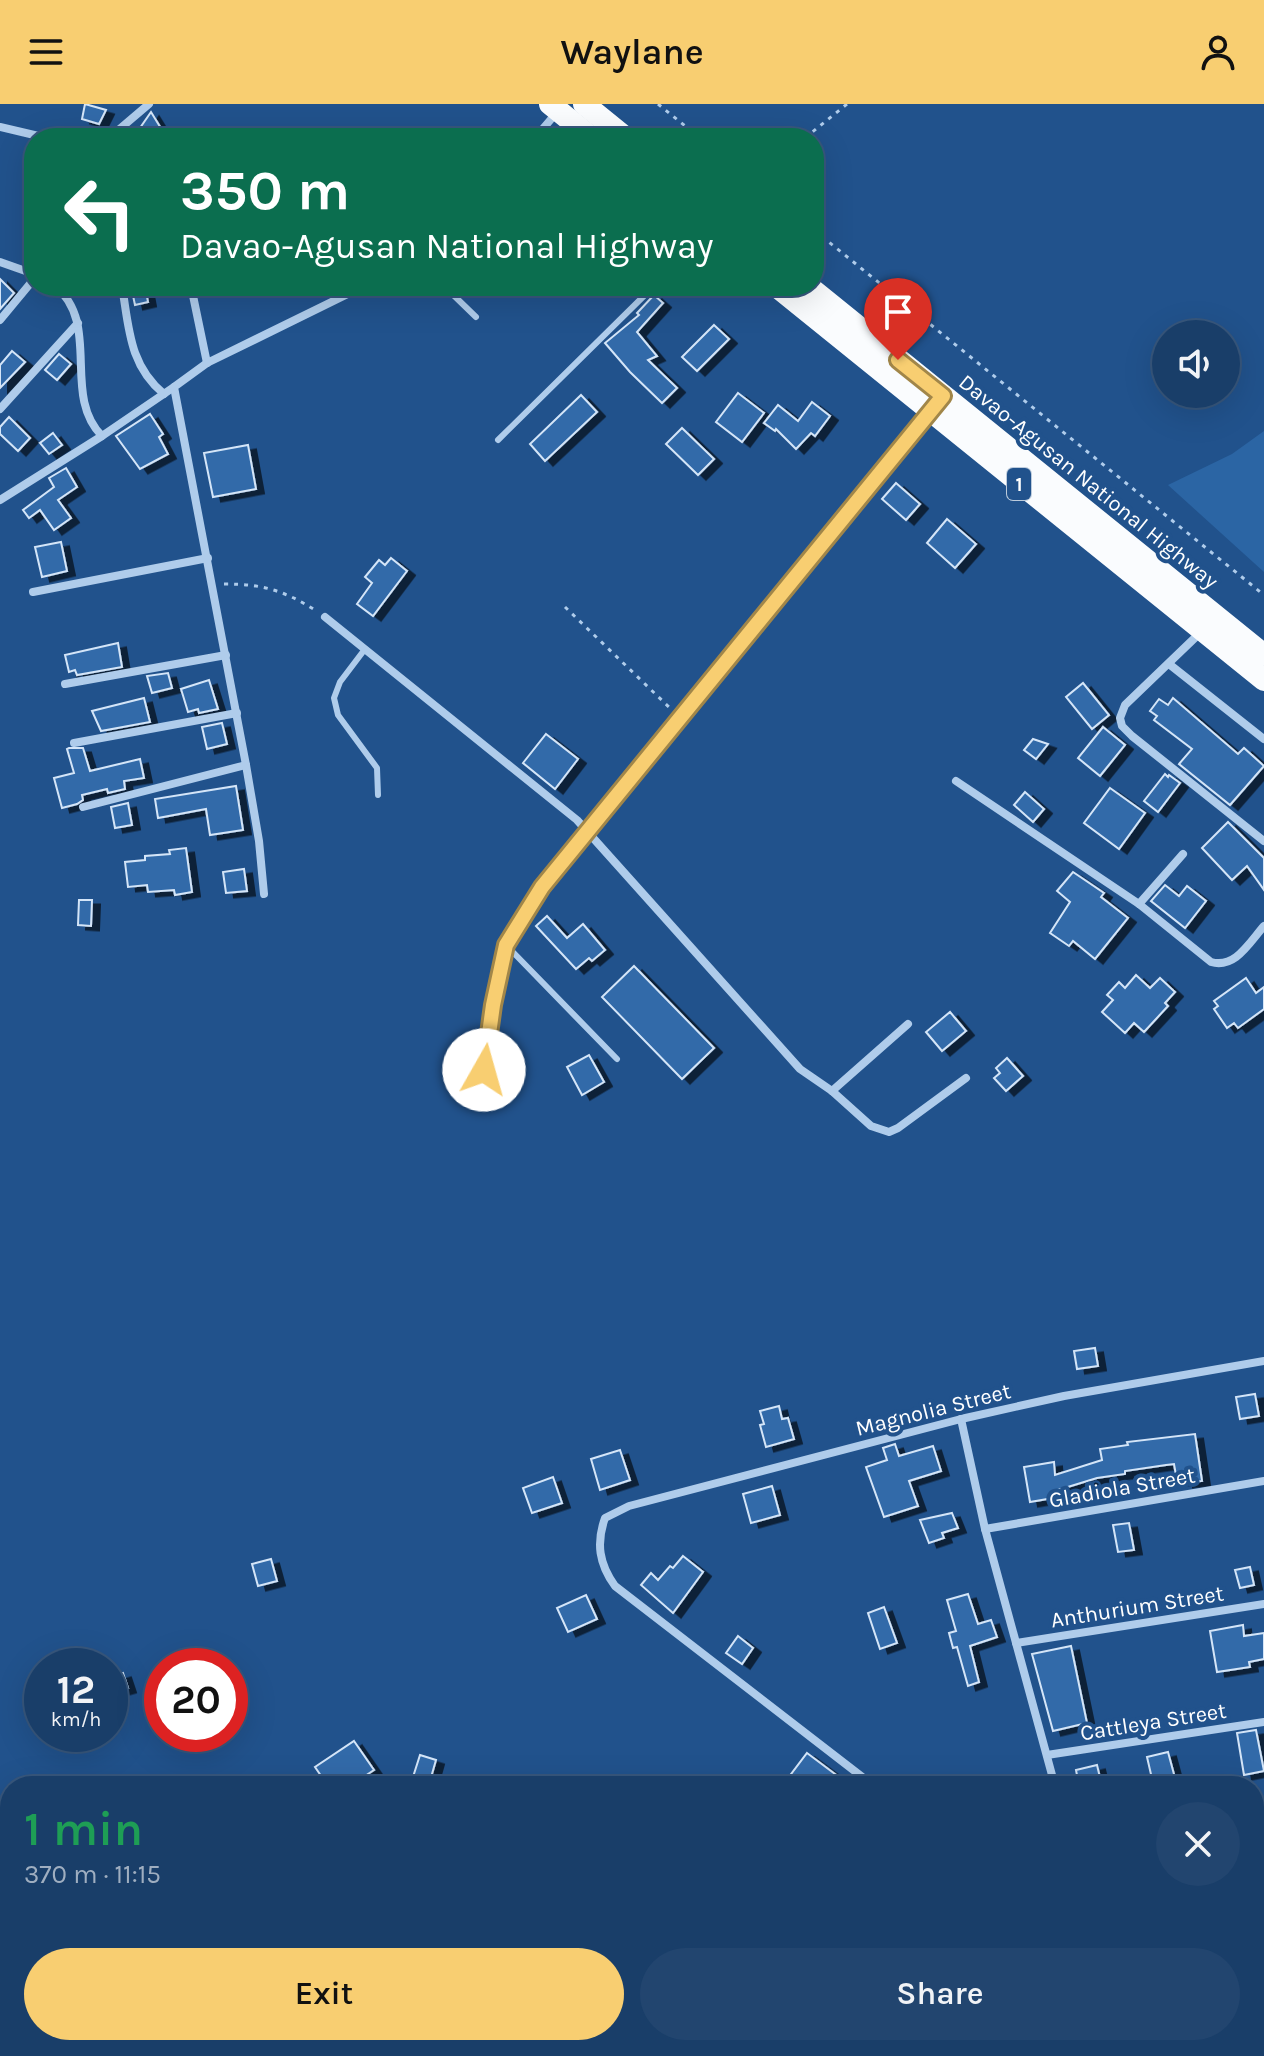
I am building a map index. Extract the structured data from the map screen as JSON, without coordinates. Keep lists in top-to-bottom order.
{
  "streets": {
    "highway": ["Davao-Agusan National Highway", "1"],
    "street": [
      "Magnolia Street",
      "Gladiola Street",
      "Anthurium Street",
      "Cattleya Street"
    ]
  },
  "page": {
    "header": "Waylane",
    "turn": ["350 m", "Davao-Agusan National Highway"],
    "speed": "12 km/h",
    "limit": "20",
    "heading": ["1 min", "370 m · 11:15"],
    "buttons": ["Exit", "Share"]
  }
}
